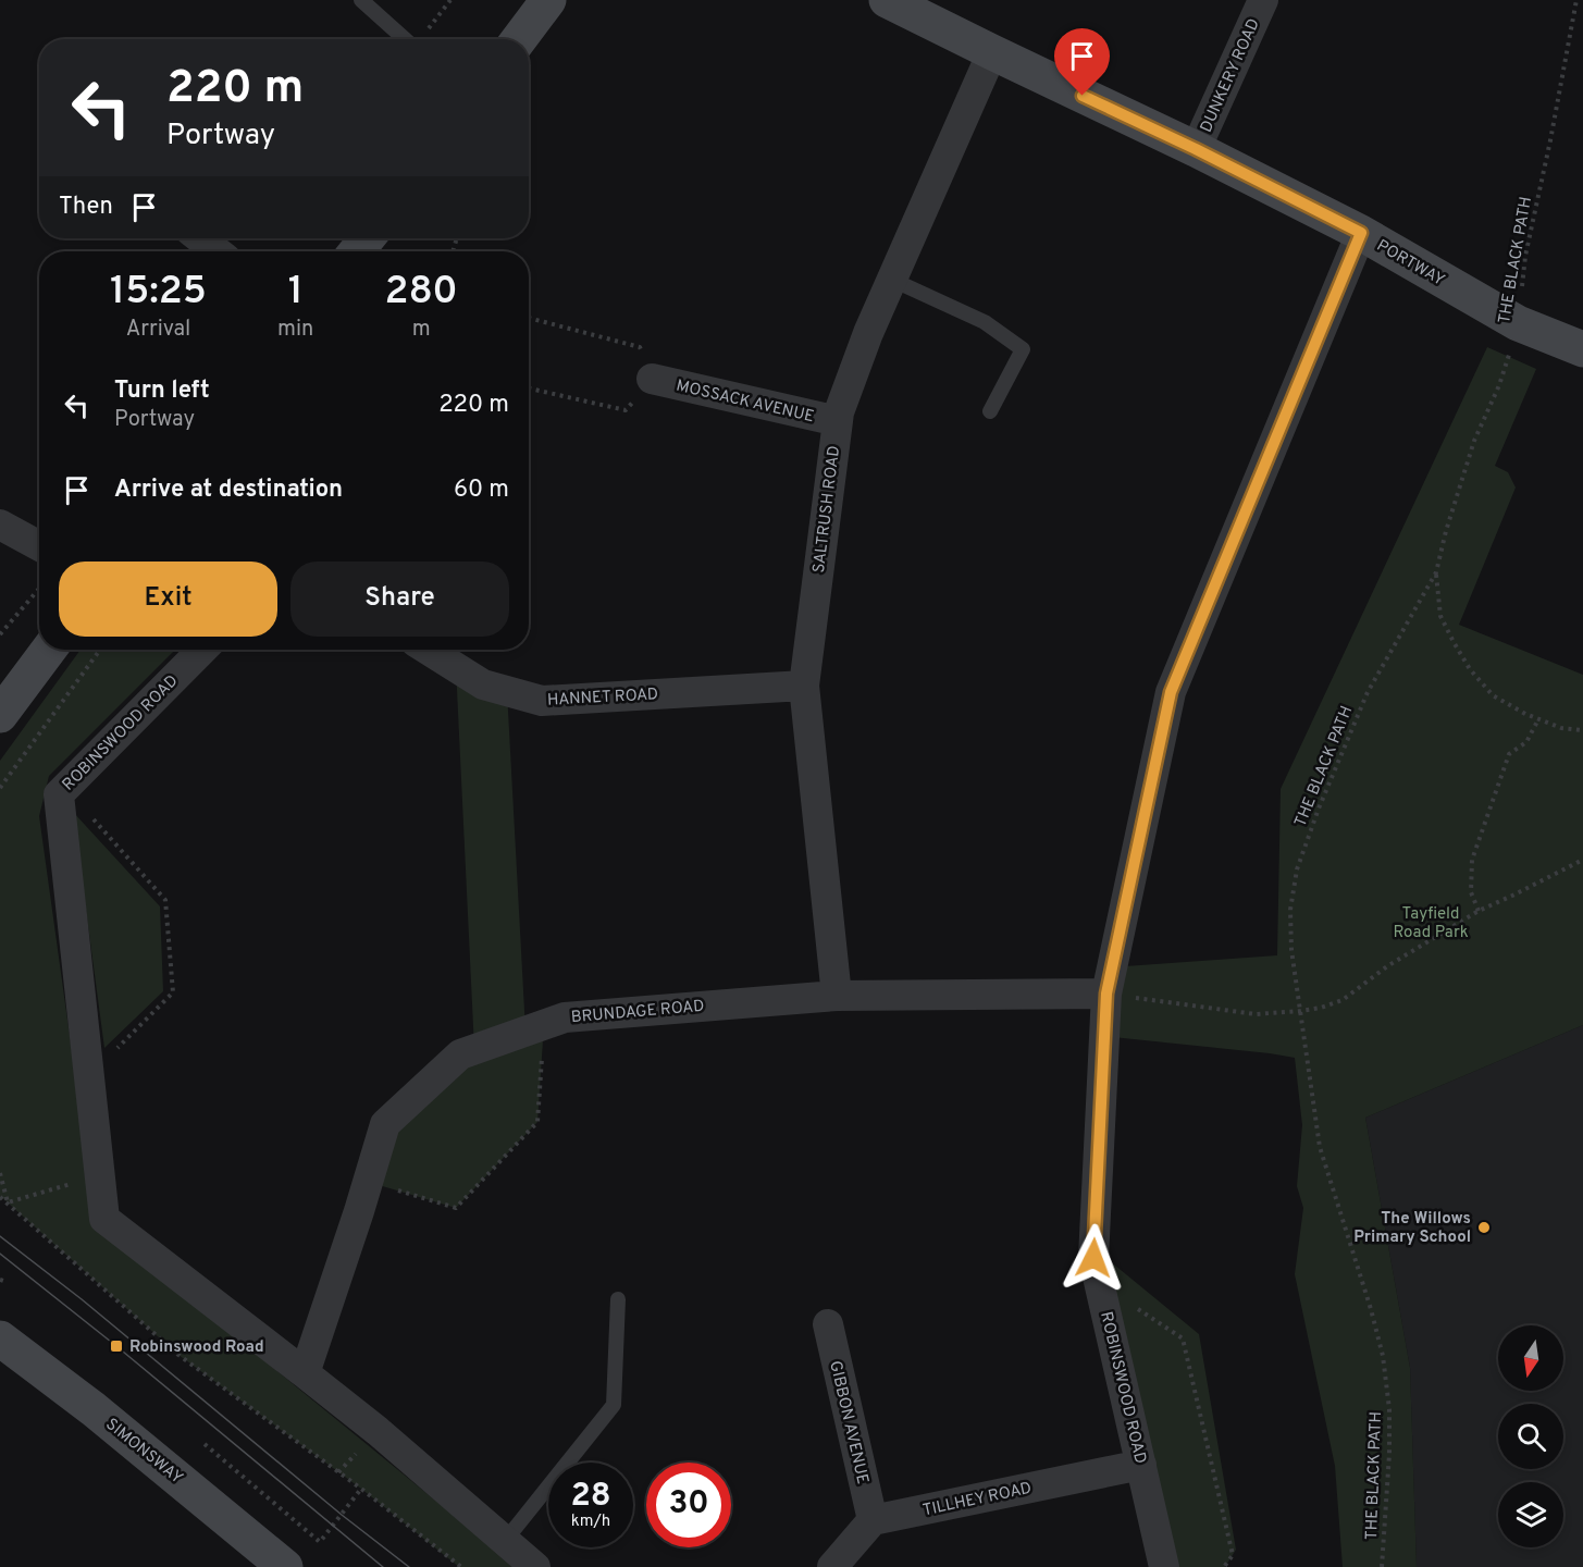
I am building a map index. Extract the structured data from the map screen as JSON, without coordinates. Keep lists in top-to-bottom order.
{
  "streets": {
    "street": [
      "DUNKERY ROAD",
      "PORTWAY",
      "MOSSACK AVENUE",
      "SALTRUSH ROAD",
      "HANNET ROAD",
      "ROBINSWOOD ROAD",
      "BRUNDAGE ROAD",
      "GIBBON AVENUE",
      "SIMONSWAY",
      "TILLHEY ROAD"
    ],
    "path": ["THE BLACK PATH"]
  },
  "crossings": [
    ["DUNKERY ROAD", "PORTWAY"],
    ["THE BLACK PATH", "PORTWAY"],
    ["PORTWAY", "SALTRUSH ROAD"],
    ["PORTWAY", "ROBINSWOOD ROAD"],
    ["MOSSACK AVENUE", "SALTRUSH ROAD"],
    ["SALTRUSH ROAD", "HANNET ROAD"],
    ["SALTRUSH ROAD", "BRUNDAGE ROAD"],
    ["ROBINSWOOD ROAD", "BRUNDAGE ROAD"],
    ["ROBINSWOOD ROAD", "TILLHEY ROAD"],
    ["GIBBON AVENUE", "TILLHEY ROAD"]
  ],
  "parks": ["Tayfield Road Park"],
  "places": {
    "other": ["The Willows Primary School"],
    "transit": ["Robinswood Road"]
  },
  "north": "bottom",
  "page": {
    "turn": ["220 m", "Portway"],
    "then": "Then",
    "eta": [
      "15:25",
      "Arrival",
      "1",
      "min",
      "280",
      "m"
    ],
    "list": [
      {
        "name": "Turn left",
        "note": "Portway",
        "value": "220 m"
      },
      {
        "name": "Arrive at destination",
        "value": "60 m"
      }
    ],
    "buttons": ["Exit", "Share"],
    "speed": "28 km/h",
    "limit": "30"
  }
}
